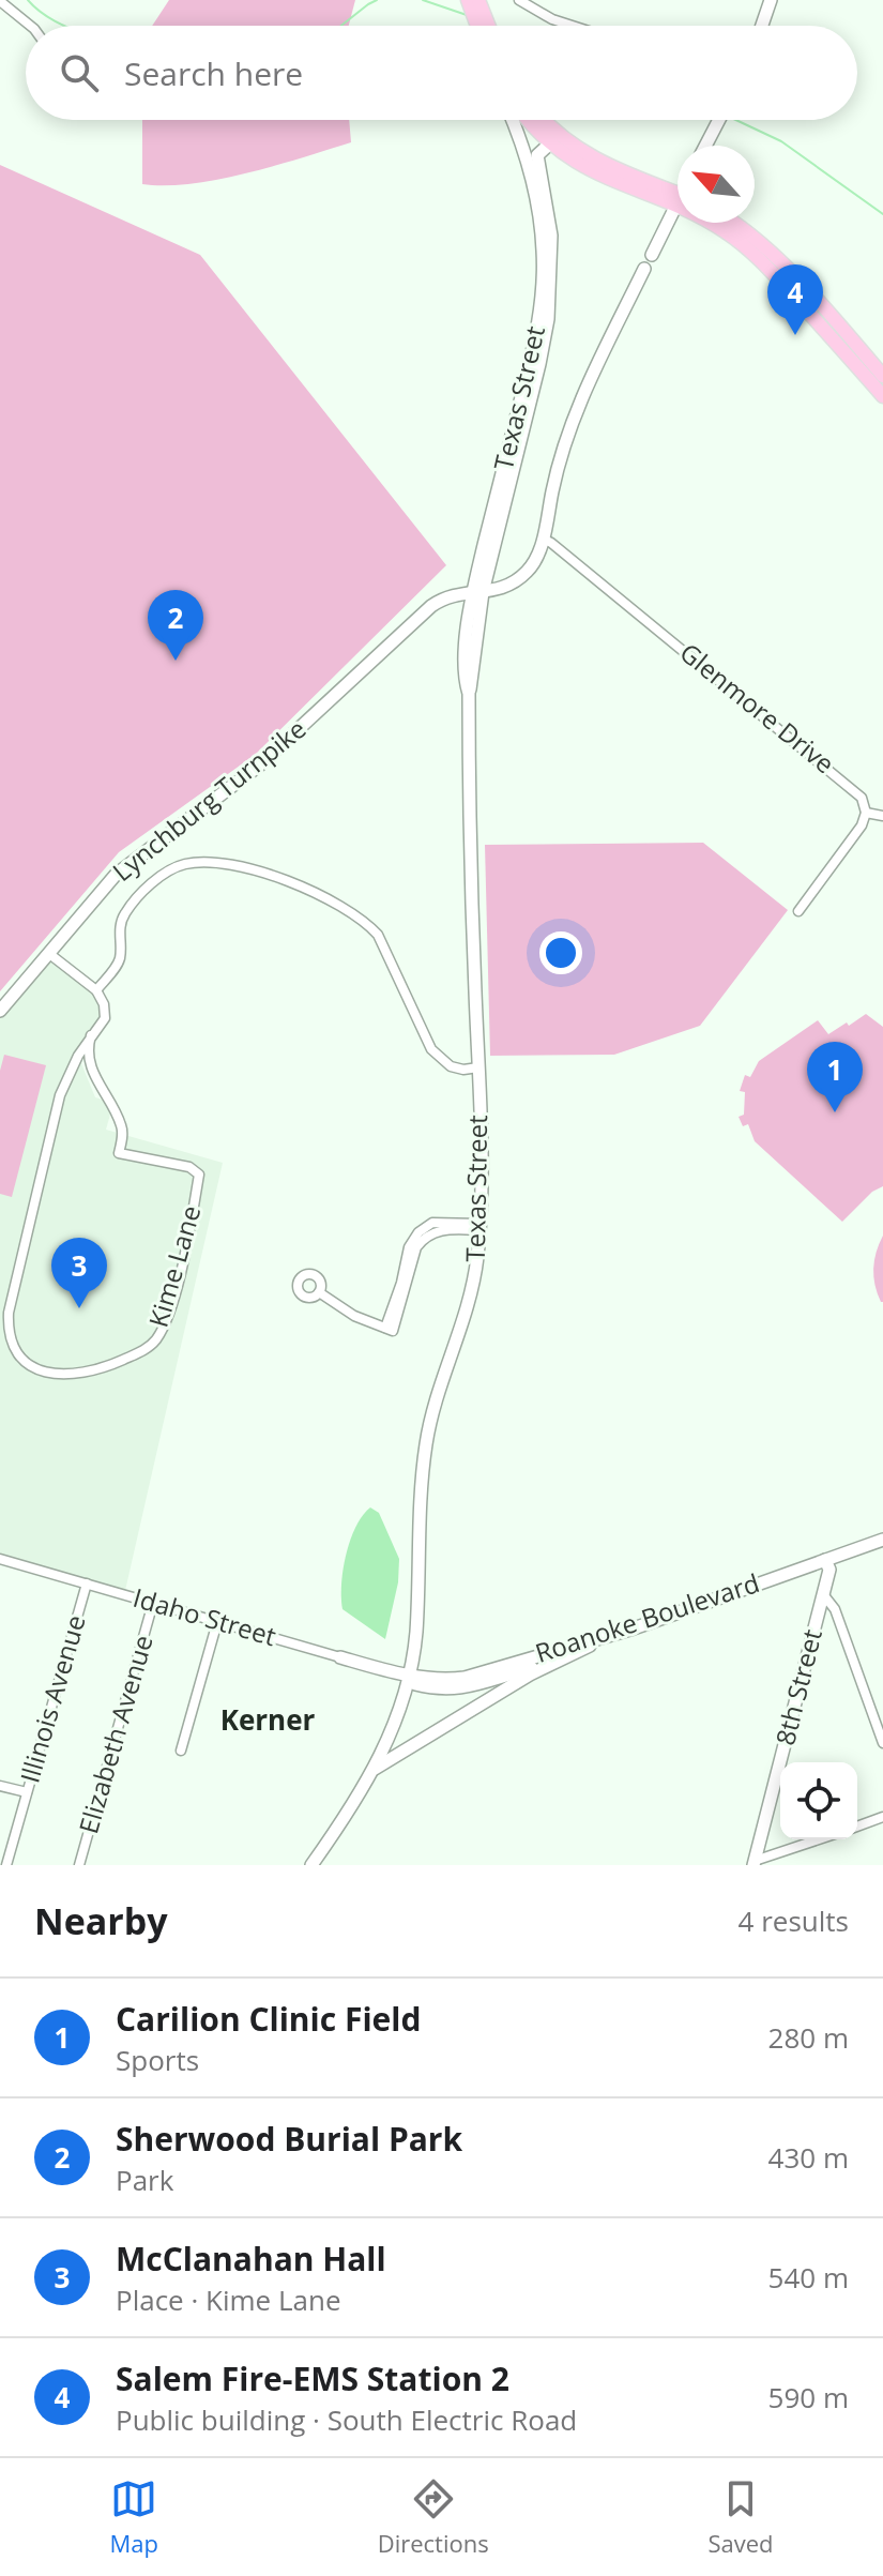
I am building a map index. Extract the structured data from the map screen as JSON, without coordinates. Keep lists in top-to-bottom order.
{
  "streets": {
    "main road": [
      "Texas Street",
      "Lynchburg Turnpike",
      "Idaho Street",
      "Roanoke Boulevard",
      "8th Street"
    ],
    "street": [
      "Glenmore Drive",
      "Kime Lane",
      "Illinois Avenue",
      "Elizabeth Avenue"
    ]
  },
  "crossings": [
    ["Texas Street", "Lynchburg Turnpike"],
    ["Texas Street", "Idaho Street"],
    ["Texas Street", "Roanoke Boulevard"],
    ["Glenmore Drive", "Lynchburg Turnpike"],
    ["Idaho Street", "Roanoke Boulevard"],
    ["Idaho Street", "Illinois Avenue"],
    ["Idaho Street", "Elizabeth Avenue"],
    ["Roanoke Boulevard", "8th Street"]
  ],
  "districts": ["Kerner"],
  "north": "top left",
  "page": {
    "search": "Search here",
    "pins": [
      "4",
      "2",
      "1",
      "3"
    ],
    "heading": ["Nearby", "4 results"],
    "list": [
      {
        "mark": "1",
        "name": "Carilion Clinic Field",
        "note": "Sports",
        "value": "280 m"
      },
      {
        "mark": "2",
        "name": "Sherwood Burial Park",
        "note": "Park",
        "value": "430 m"
      },
      {
        "mark": "3",
        "name": "McClanahan Hall",
        "note": "Place · Kime Lane",
        "value": "540 m"
      },
      {
        "mark": "4",
        "name": "Salem Fire-EMS Station 2",
        "note": "Public building · South Electric Road",
        "value": "590 m"
      }
    ],
    "nav": ["Map", "Directions", "Saved"]
  }
}
